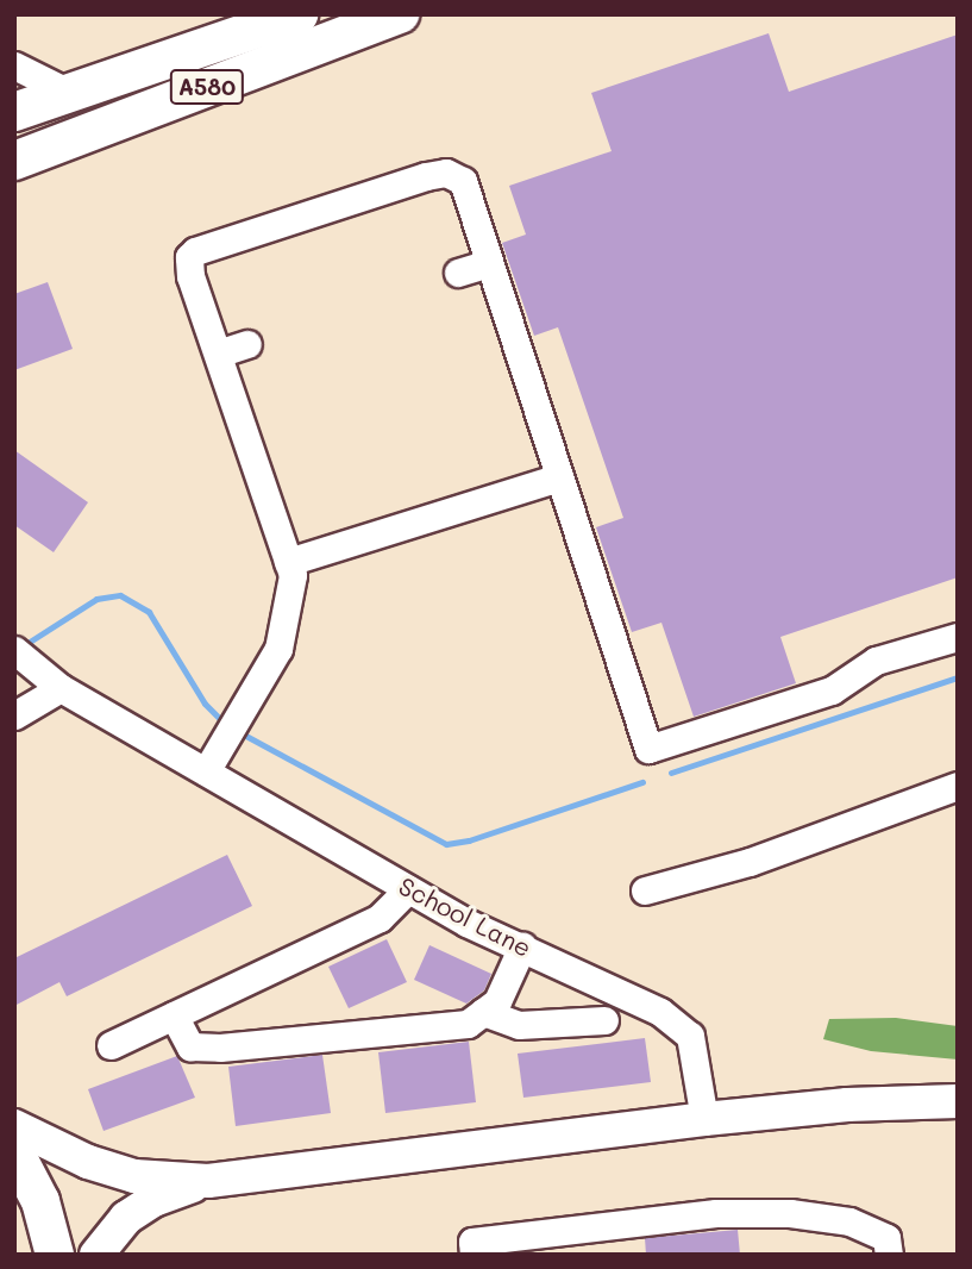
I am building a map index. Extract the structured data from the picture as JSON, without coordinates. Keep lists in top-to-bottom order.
{
  "streets": {
    "highway": ["A580"],
    "street": ["School Lane"]
  }
}
